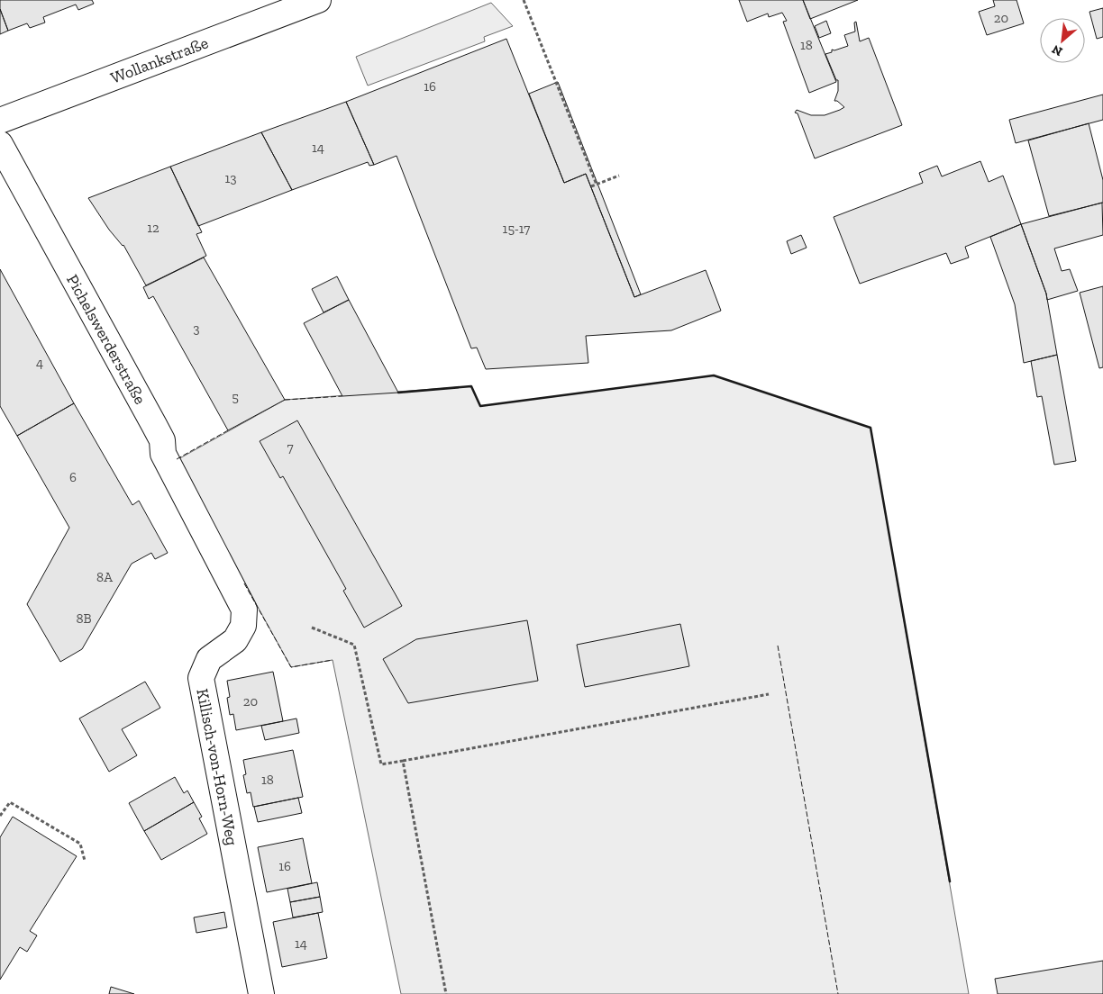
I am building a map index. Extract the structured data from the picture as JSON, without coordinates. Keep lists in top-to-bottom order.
{
  "streets": {
    "street": ["Wollankstraße", "Pichelswerderstraße", "Killisch-von-Horn-Weg"]
  },
  "crossings": [
    ["Pichelswerderstraße", "Killisch-von-Horn-Weg"]
  ],
  "house_numbers": [
    "20",
    "18",
    "16",
    "14",
    "13",
    "12",
    "15-17",
    "3",
    "4",
    "5",
    "7",
    "6",
    "8A",
    "8B",
    "20",
    "18",
    "16",
    "14"
  ],
  "north": "bottom left"
}
